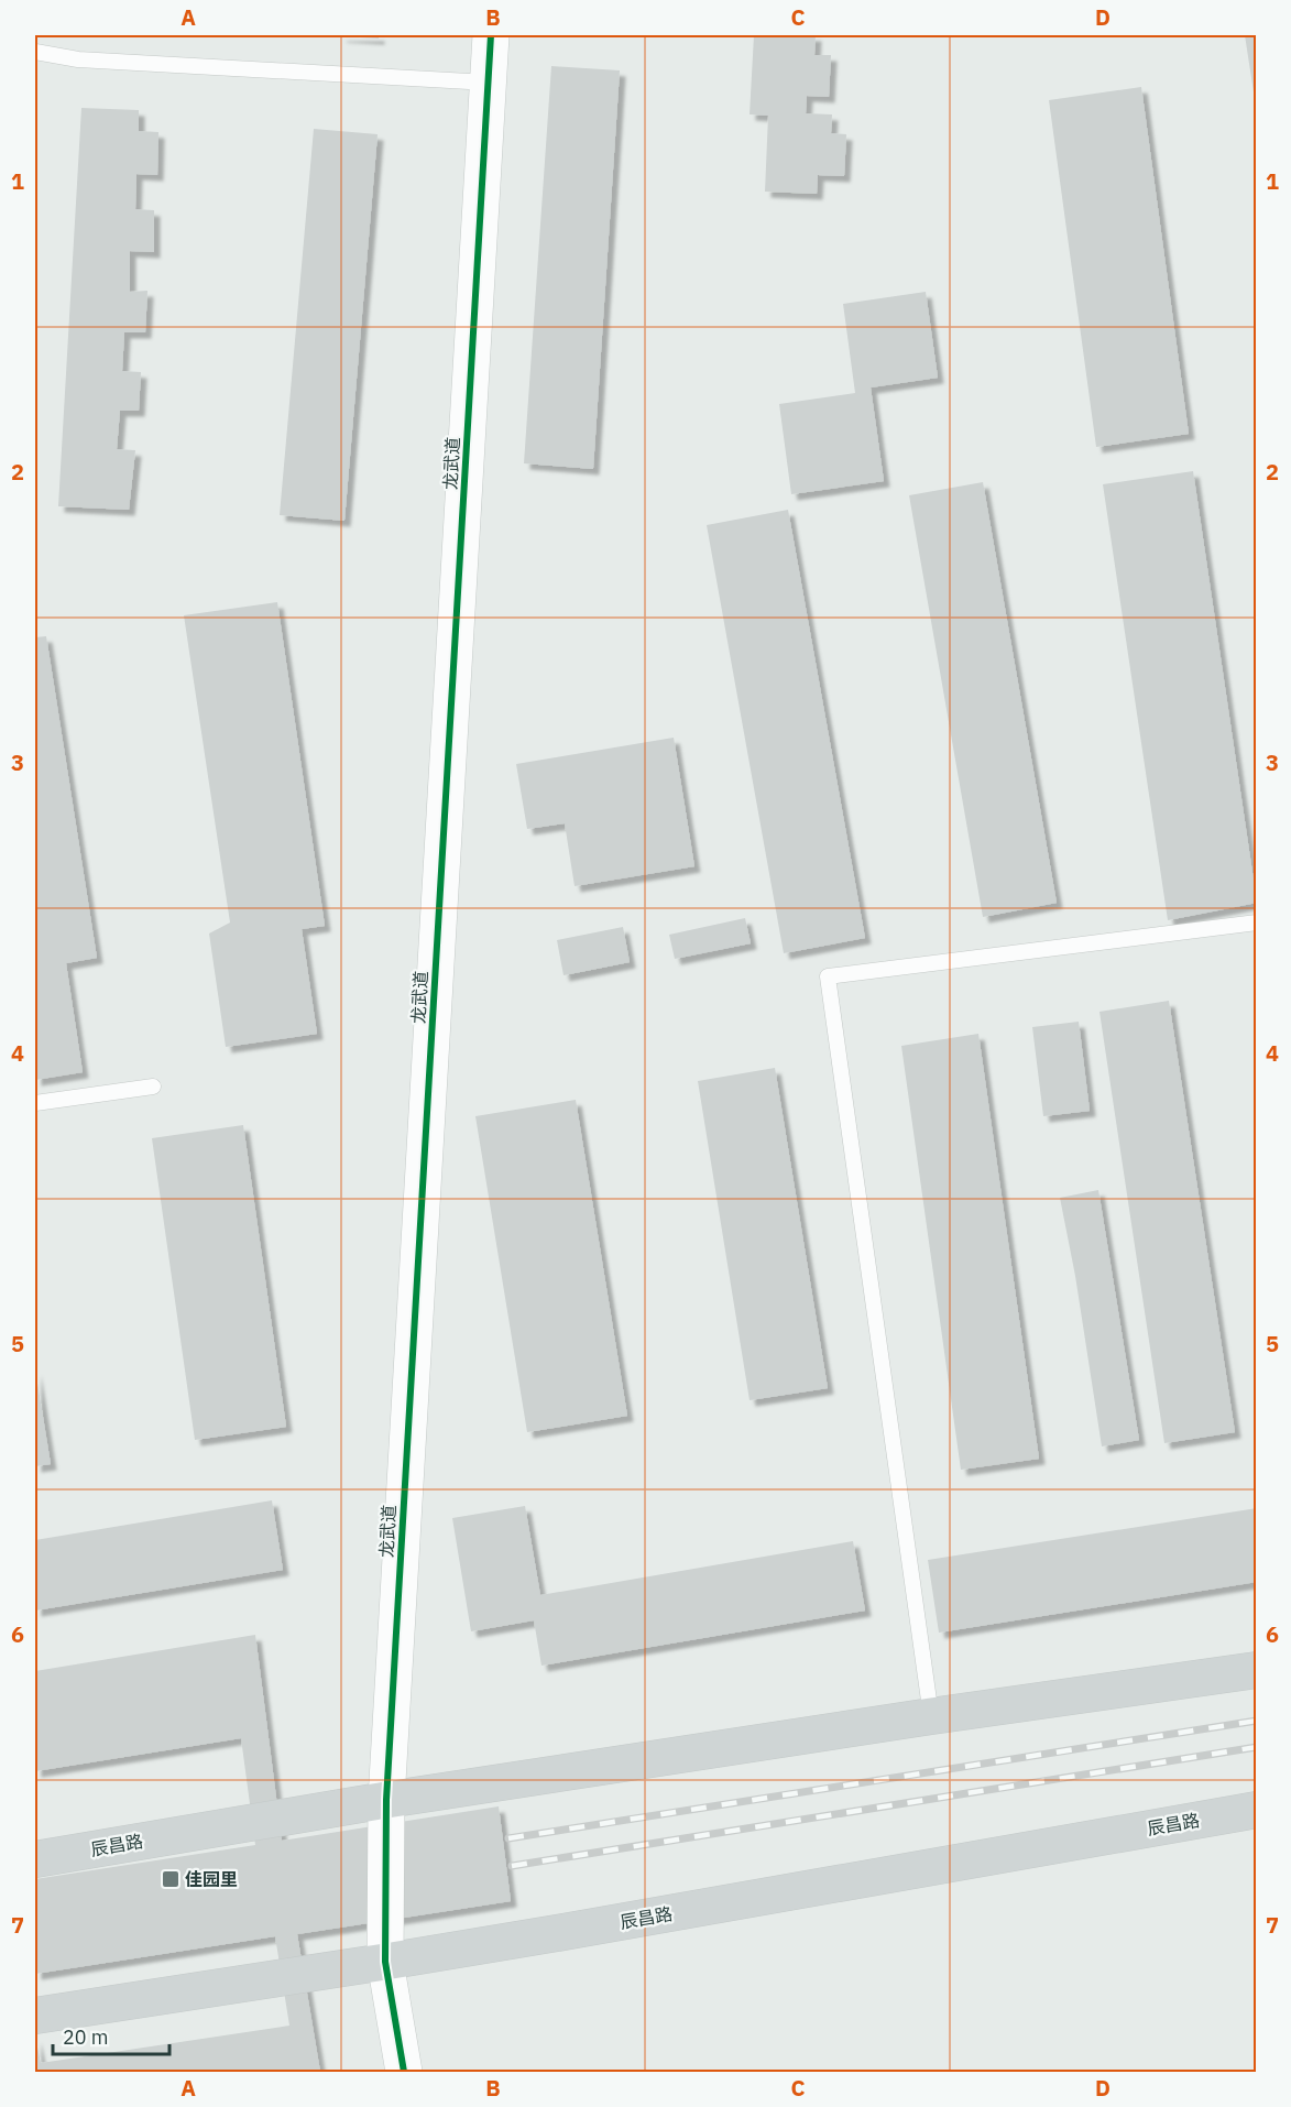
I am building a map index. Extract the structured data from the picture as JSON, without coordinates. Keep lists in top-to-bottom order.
{
  "streets": {
    "main road": ["辰昌路"],
    "street": ["龙武道"]
  },
  "crossings": [
    ["龙武道", "辰昌路"]
  ],
  "places": {
    "transit": ["佳园里"]
  },
  "scale_bar": "20 m",
  "grid": {
    "columns": [
      "A",
      "B",
      "C",
      "D"
    ],
    "rows": [
      "1",
      "2",
      "3",
      "4",
      "5",
      "6",
      "7"
    ]
  }
}
